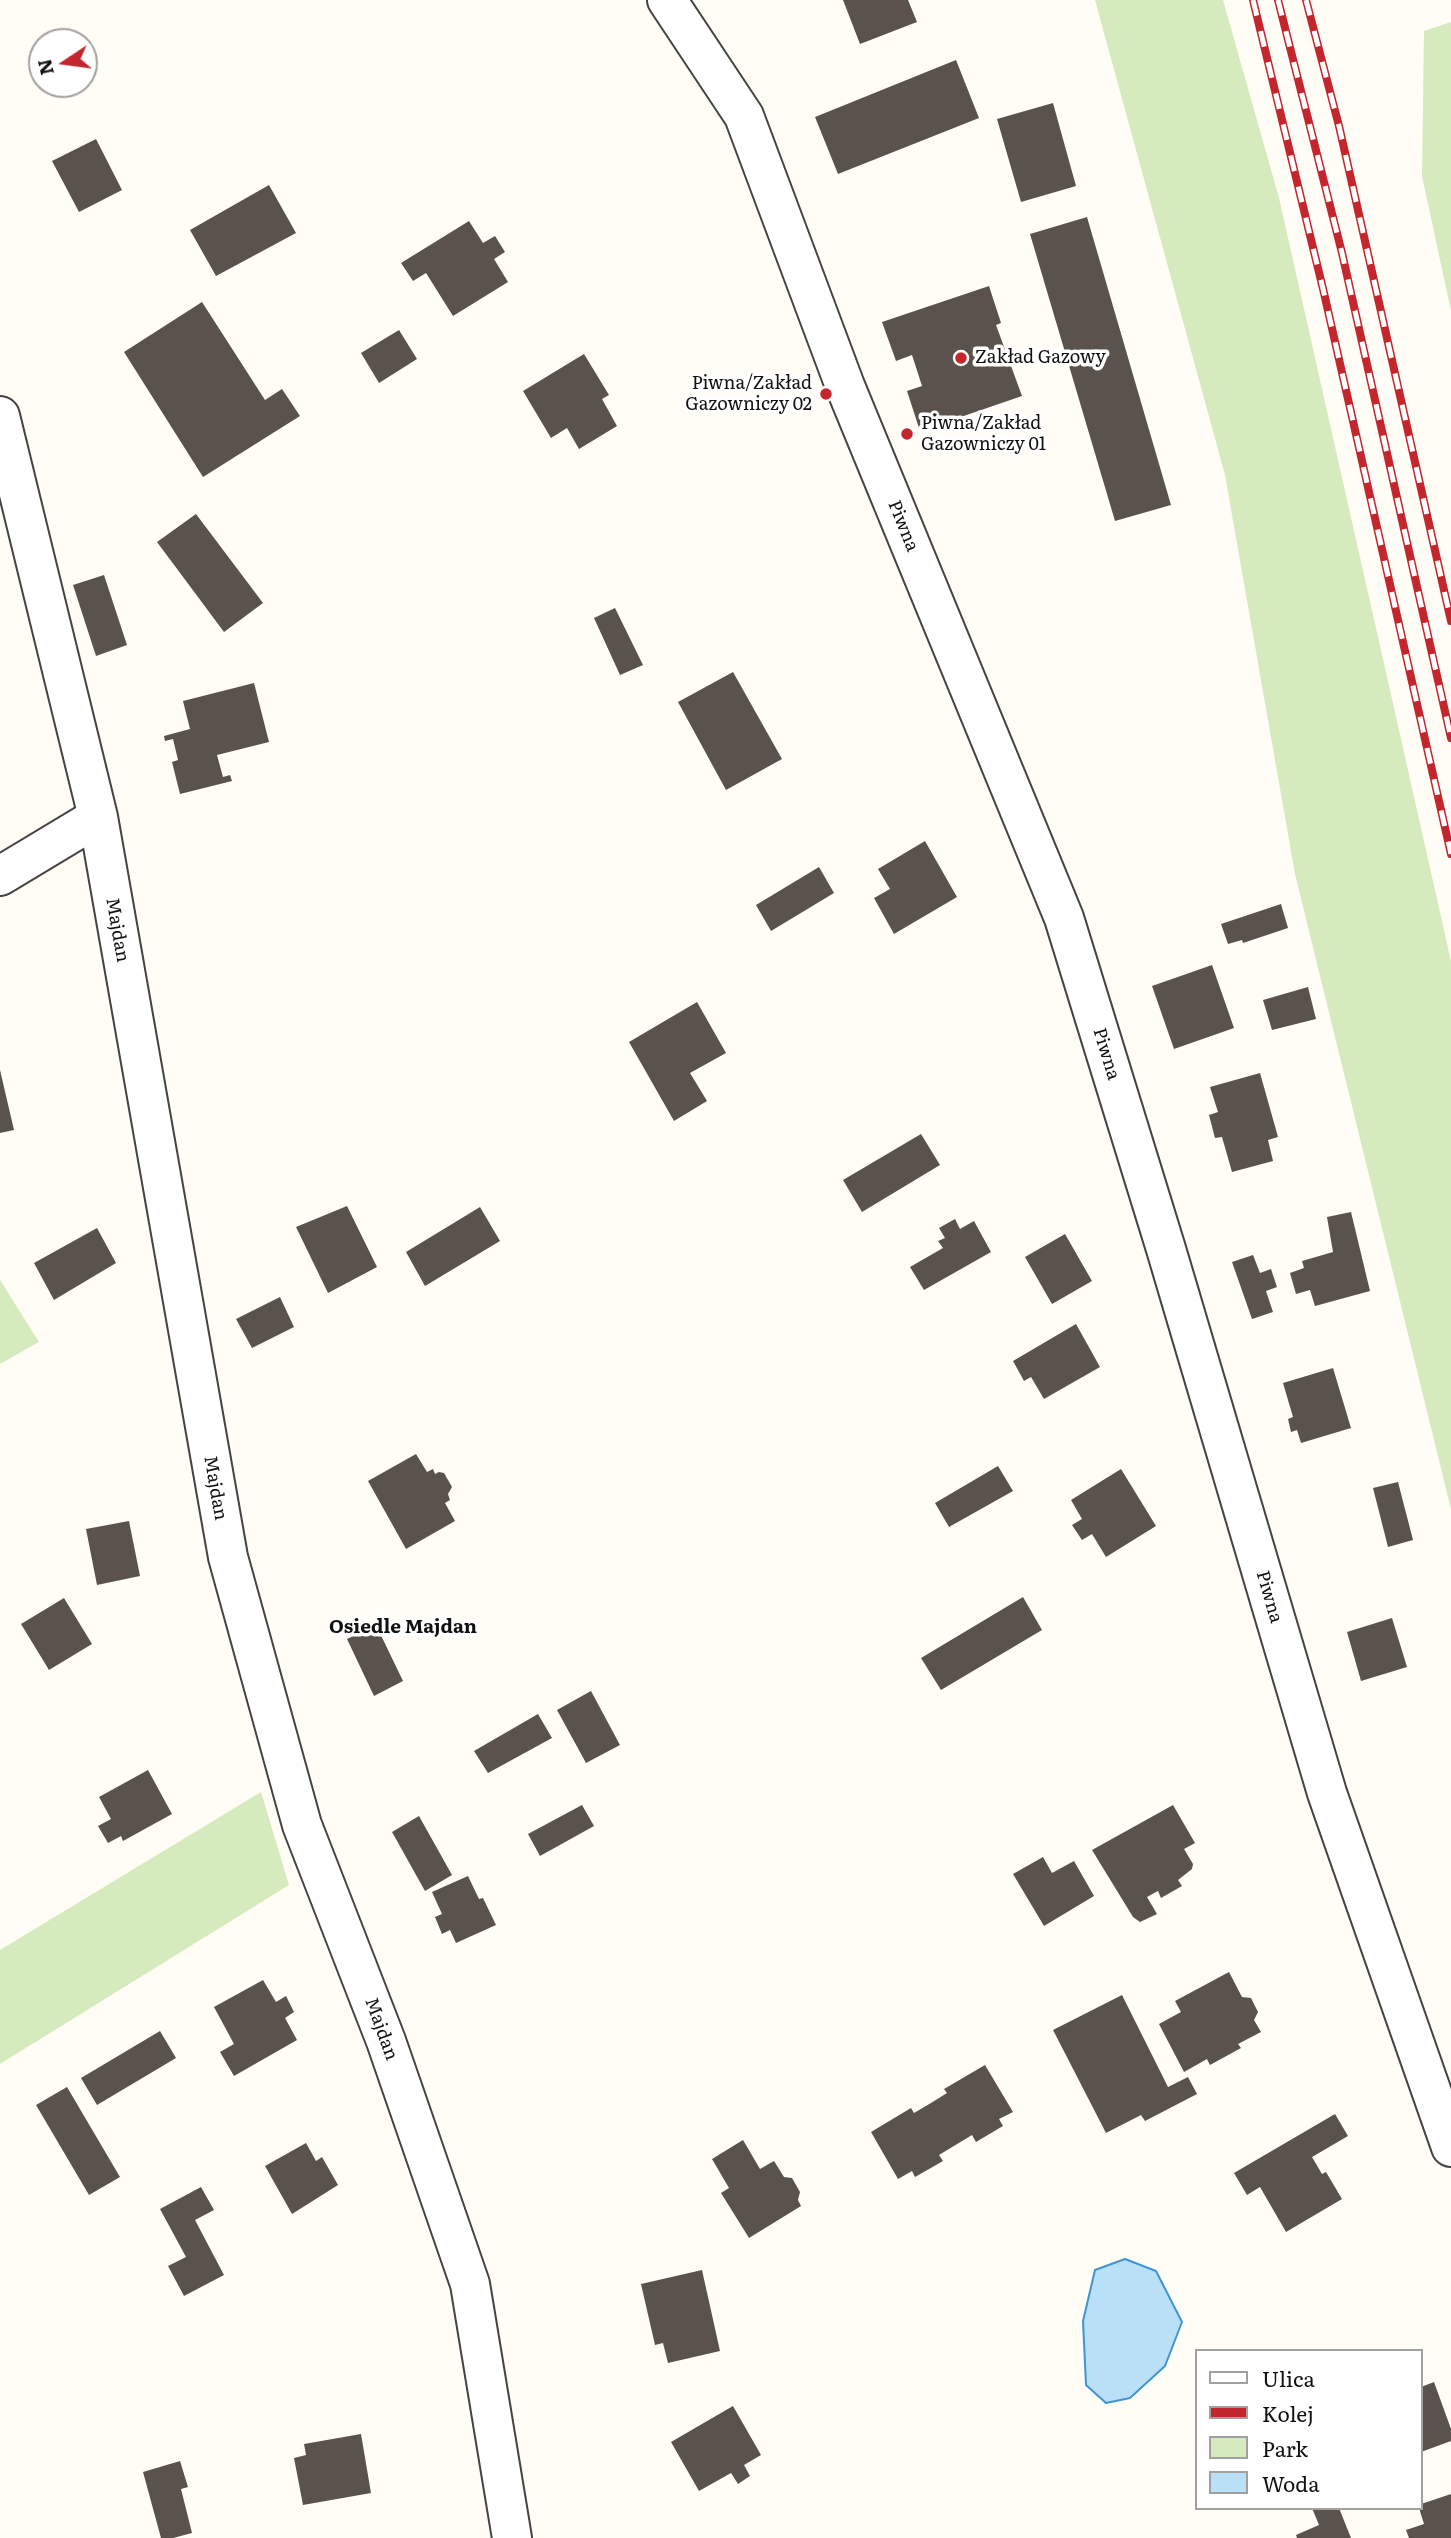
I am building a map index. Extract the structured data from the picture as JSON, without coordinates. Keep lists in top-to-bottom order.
{
  "streets": {
    "street": ["Piwna", "Majdan"]
  },
  "districts": ["Osiedle Majdan"],
  "places": ["Zakład Gazowy", "Piwna/Zakład Gazowniczy 02", "Piwna/Zakład Gazowniczy 01"],
  "legend": [
    "Ulica",
    "Kolej",
    "Park",
    "Woda"
  ],
  "north": "left"
}
